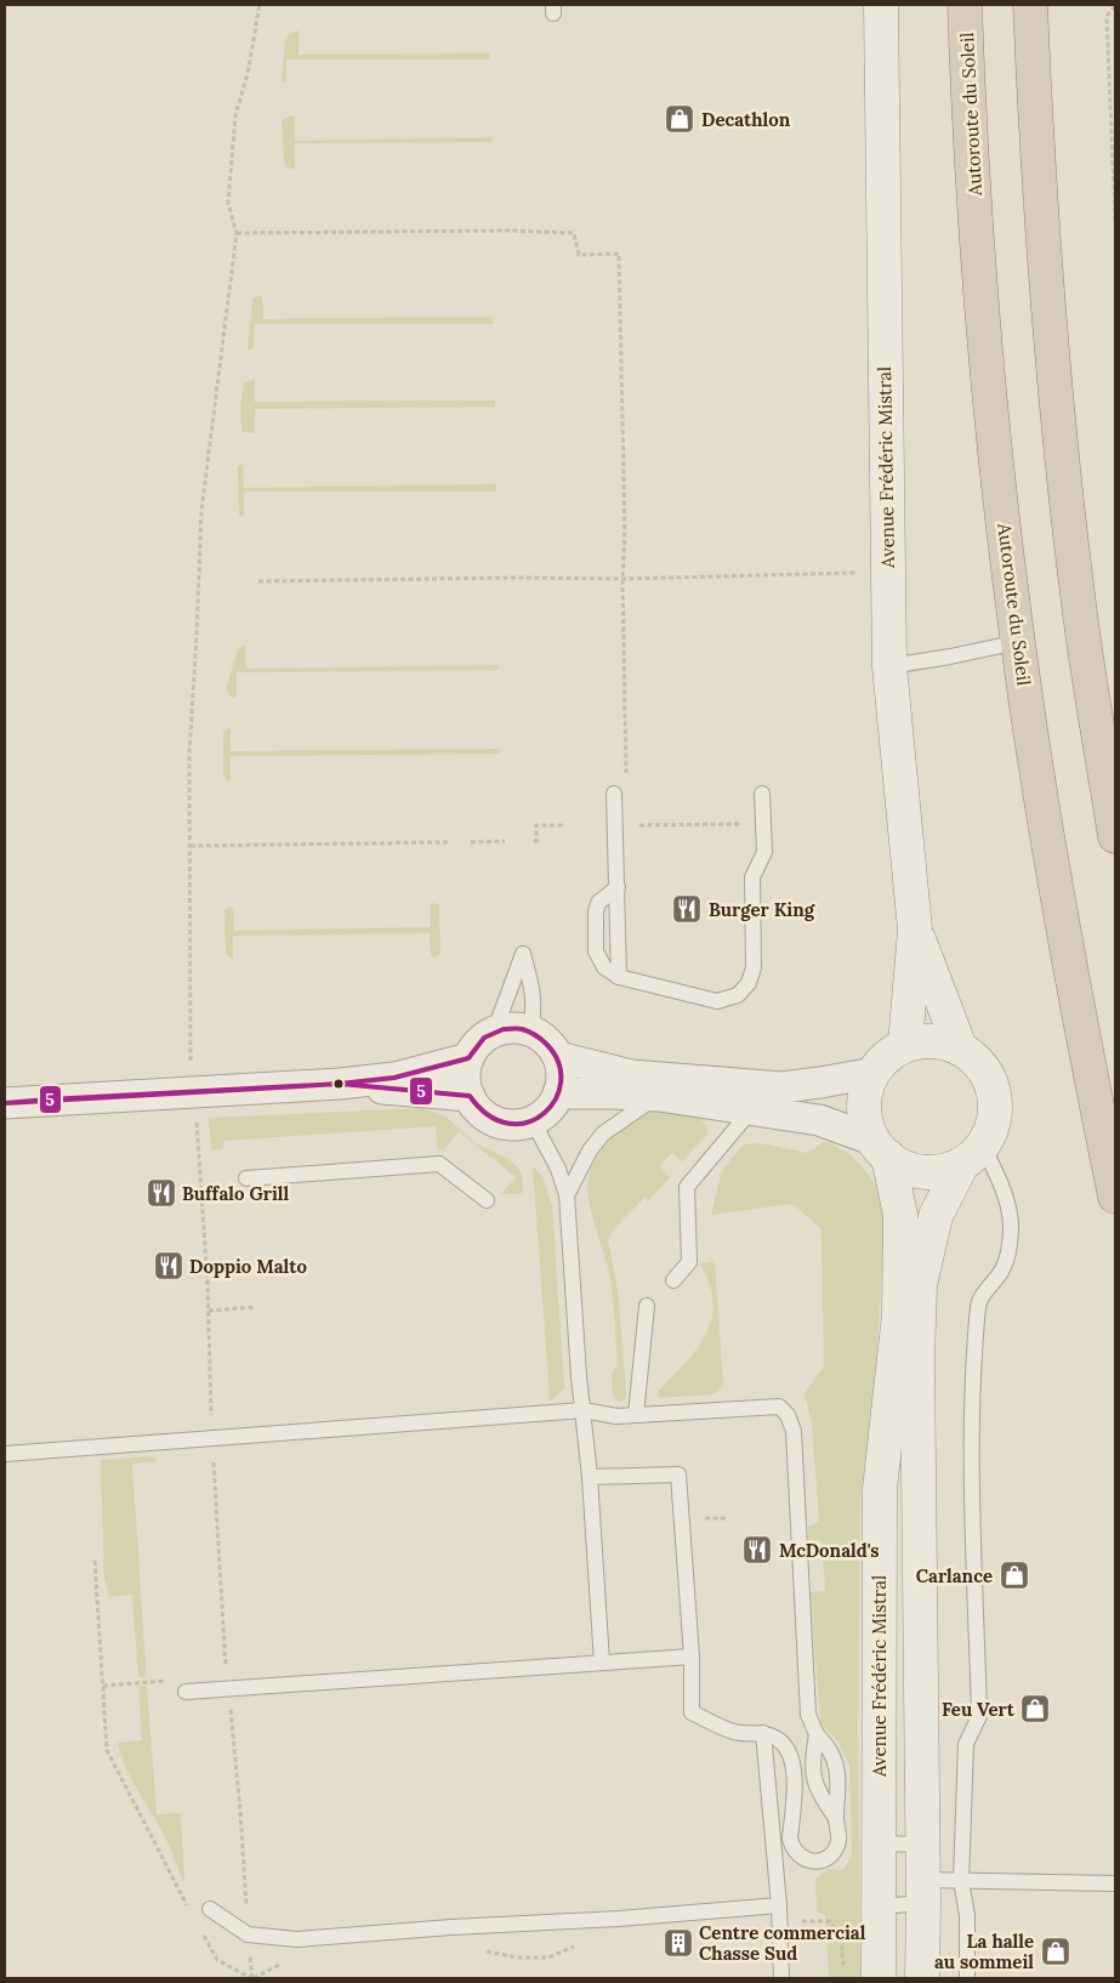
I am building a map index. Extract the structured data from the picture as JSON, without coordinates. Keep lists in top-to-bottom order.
{
  "streets": {
    "highway": ["Autoroute du Soleil"],
    "main road": ["Avenue Frédéric Mistral"]
  },
  "places": {
    "shop": [
      "Decathlon",
      "Carlance",
      "Feu Vert",
      "La halle au sommeil"
    ],
    "restaurant": [
      "Burger King",
      "Buffalo Grill",
      "Doppio Malto",
      "McDonald's"
    ],
    "building": ["Centre commercial Chasse Sud"]
  },
  "lines": ["transit line 5"]
}
